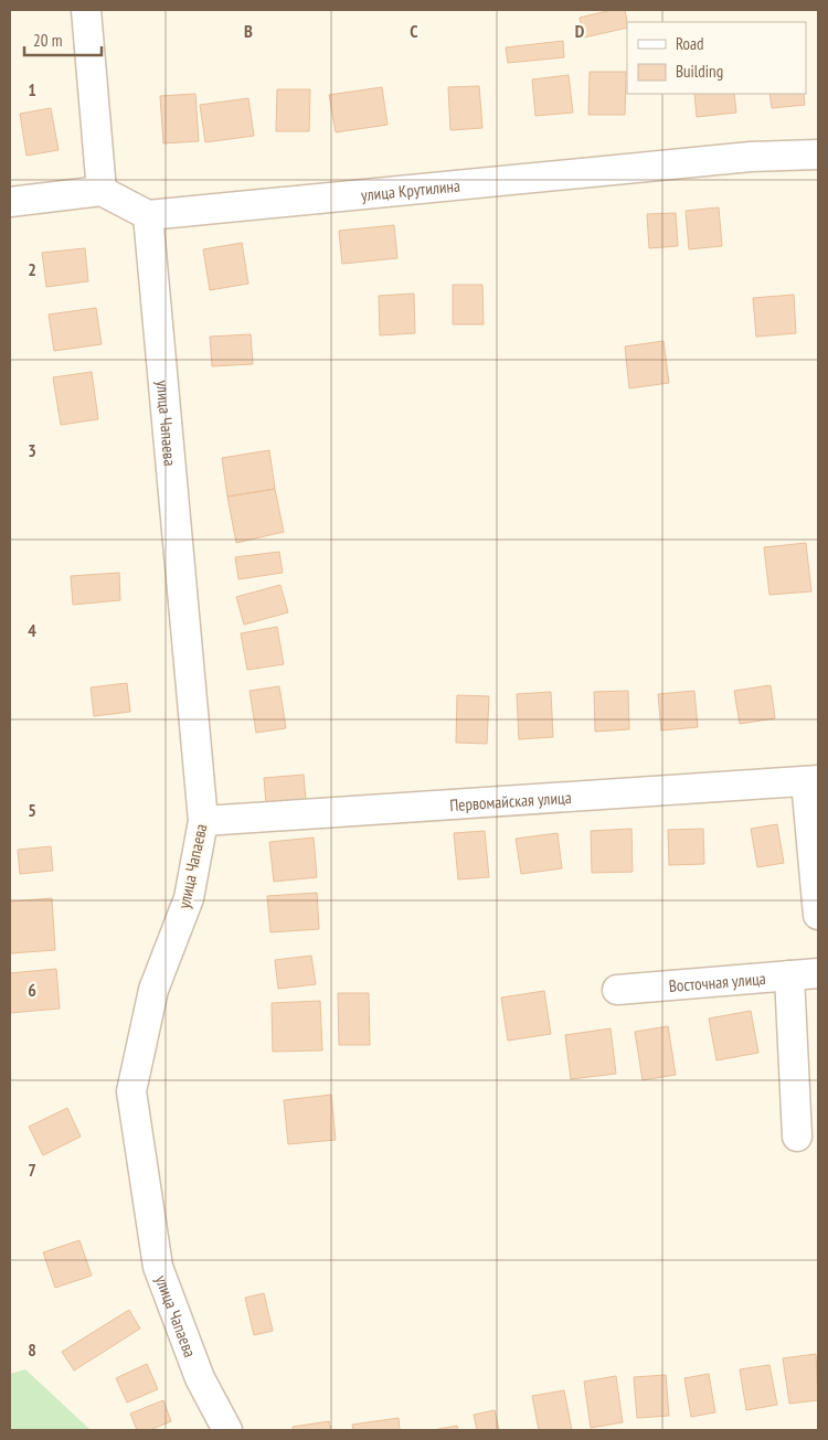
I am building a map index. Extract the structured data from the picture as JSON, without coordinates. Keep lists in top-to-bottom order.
{
  "streets": {
    "street": [
      "улица Крутилина",
      "улица Чапаева",
      "Первомайская улица",
      "Восточная улица"
    ]
  },
  "crossings": [
    ["улица Крутилина", "улица Чапаева"],
    ["улица Чапаева", "Первомайская улица"]
  ],
  "legend": ["Road", "Building"],
  "scale_bar": "20 m",
  "grid": {
    "columns": ["B", "C", "D"],
    "rows": [
      "1",
      "2",
      "3",
      "4",
      "5",
      "6",
      "7",
      "8"
    ]
  }
}
